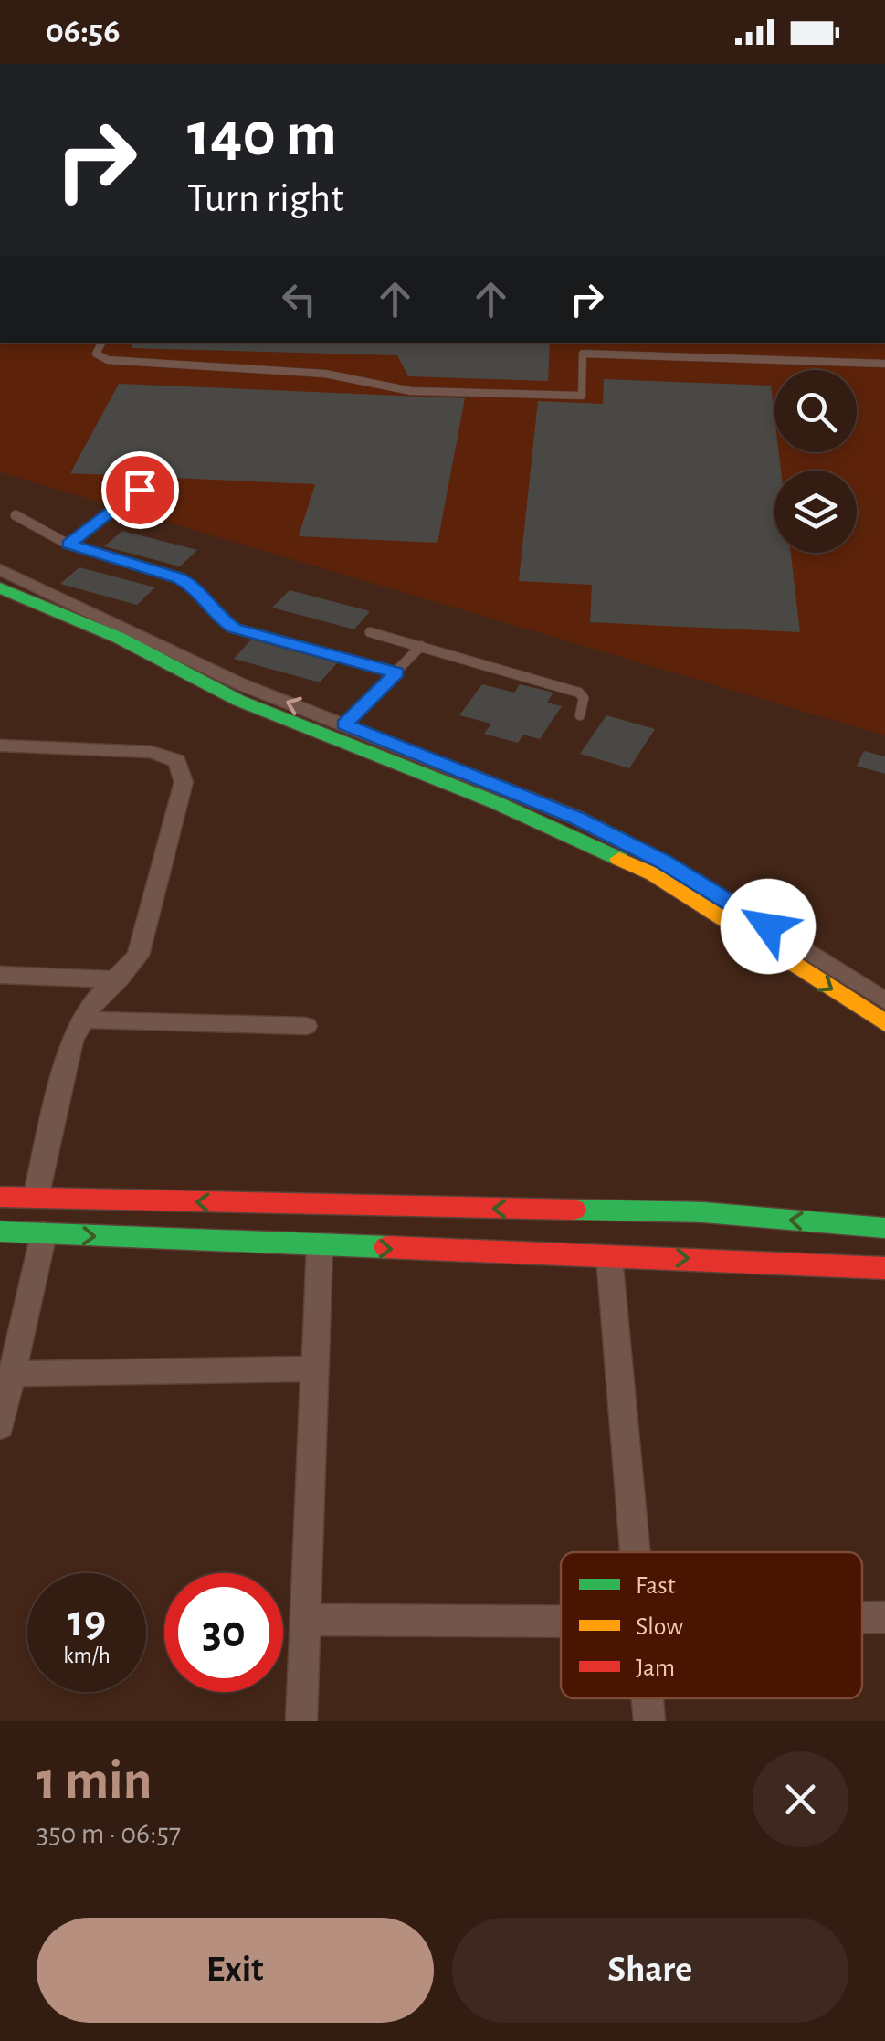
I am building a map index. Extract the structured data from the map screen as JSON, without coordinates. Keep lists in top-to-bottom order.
{
  "legend": ["Fast", "Slow", "Jam"],
  "page": {
    "status": "06:56",
    "turn": ["140 m", "Turn right"],
    "speed": "19 km/h",
    "limit": "30",
    "heading": ["1 min", "350 m · 06:57"],
    "buttons": ["Exit", "Share"]
  }
}
